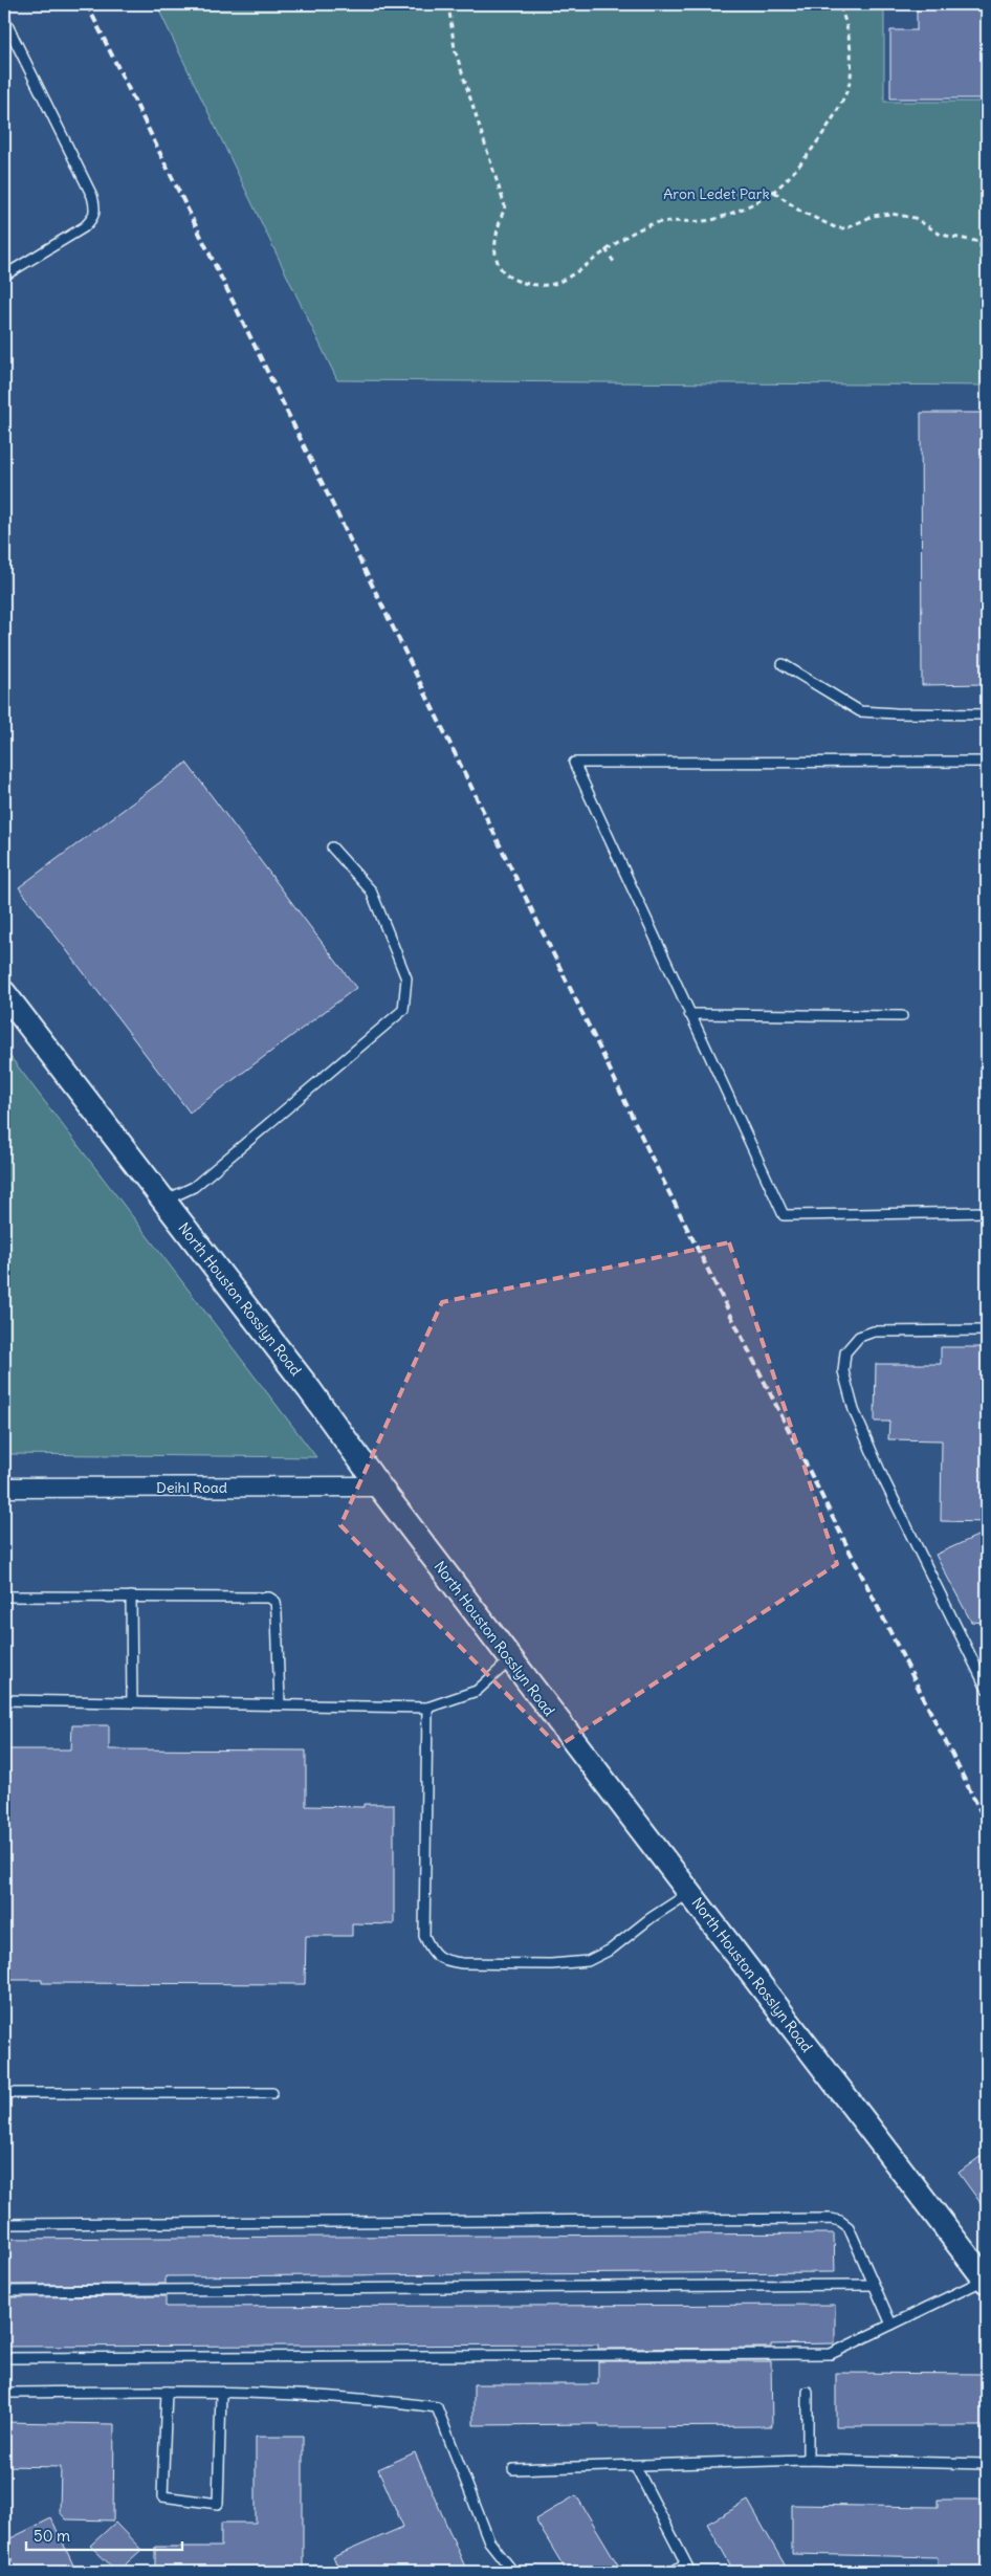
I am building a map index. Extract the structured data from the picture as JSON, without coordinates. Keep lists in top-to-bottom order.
{
  "streets": {
    "street": ["North Houston Rosslyn Road", "Deihl Road"]
  },
  "crossings": [
    ["North Houston Rosslyn Road", "Deihl Road"]
  ],
  "parks": ["Aron Ledet Park"],
  "scale_bar": "50 m"
}
